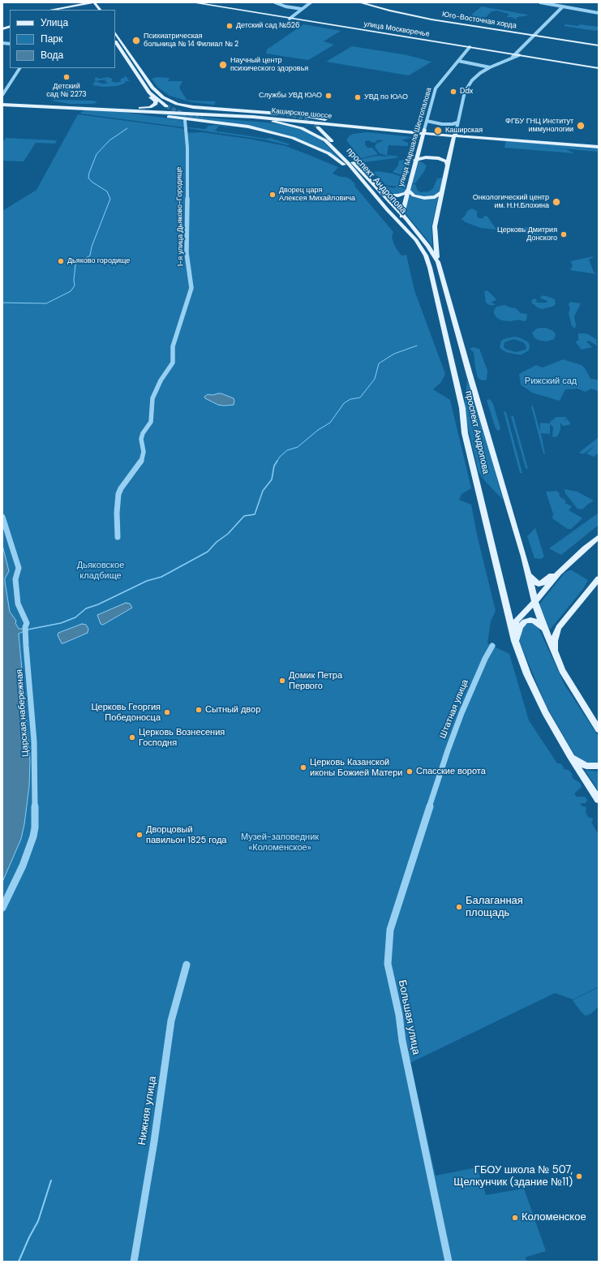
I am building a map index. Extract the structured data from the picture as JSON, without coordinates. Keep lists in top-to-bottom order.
{
  "streets": {
    "main road": [
      "Юго-Восточная хорда",
      "улица Москворечье",
      "Каширское шоссе",
      "улица Маршала Шестопалова",
      "проспект Андропова"
    ],
    "street": [
      "1-я улица Дьяково-Городище",
      "Штатная улица",
      "Царская набережная",
      "Большая улица",
      "Нижняя улица"
    ]
  },
  "crossings": [
    ["улица Москворечье", "улица Маршала Шестопалова"],
    ["Каширское шоссе", "улица Маршала Шестопалова"],
    ["Каширское шоссе", "проспект Андропова"],
    ["улица Маршала Шестопалова", "проспект Андропова"],
    ["Штатная улица", "Большая улица"]
  ],
  "parks": ["Рижский сад", "Дьяковское кладбище", "Музей-заповедник «Коломенское»"],
  "places": [
    "Детский сад №526",
    "Психиатрическая больница № 14 Филиал № 2",
    "Научный центр психического здоровья",
    "Детский сад № 2273",
    "Ddx",
    "Службы УВД ЮАО",
    "УВД по ЮАО",
    "ФГБУ ГНЦ Институт иммунологии",
    "Каширская",
    "Дворец царя Алексея Михайловича",
    "Онкологический центр им. Н.Н.Блохина",
    "Церковь Дмитрия Донского",
    "Дьяково городище",
    "Домик Петра Первого",
    "Сытный двор",
    "Церковь Георгия Победоносца",
    "Церковь Вознесения Господня",
    "Церковь Казанской иконы Божией Матери",
    "Спасские ворота",
    "Дворцовый павильон 1825 года",
    "Балаганная площадь",
    "ГБОУ школа № 507, Щелкунчик (здание №11)",
    "Коломенское"
  ],
  "legend": ["Улица", "Парк", "Вода"]
}
